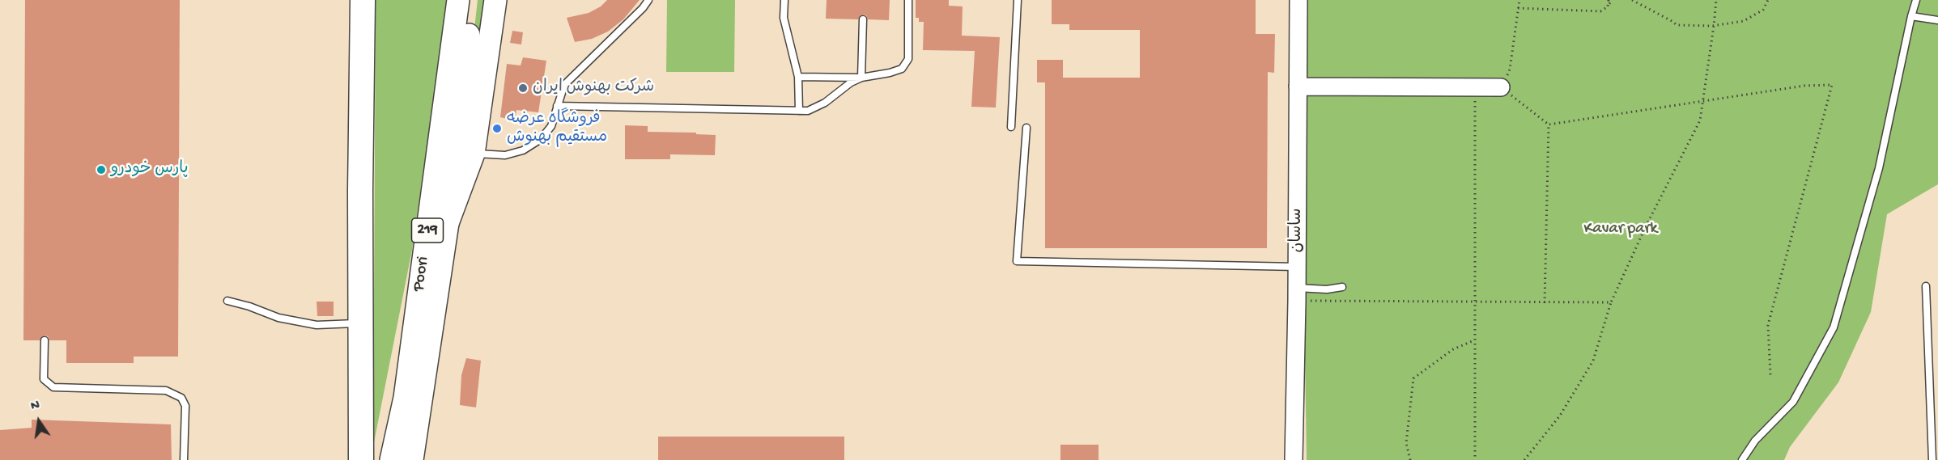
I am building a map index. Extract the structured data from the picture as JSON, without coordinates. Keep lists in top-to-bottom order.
{
  "streets": {
    "main road": ["219", "Poori"],
    "street": ["ساسان"]
  },
  "parks": ["Kavar park"],
  "places": ["شرکت بهنوش ایران", "فروشگاه عرضه مستقیم بهنوش", "پارس خودرو"],
  "north": "top"
}
